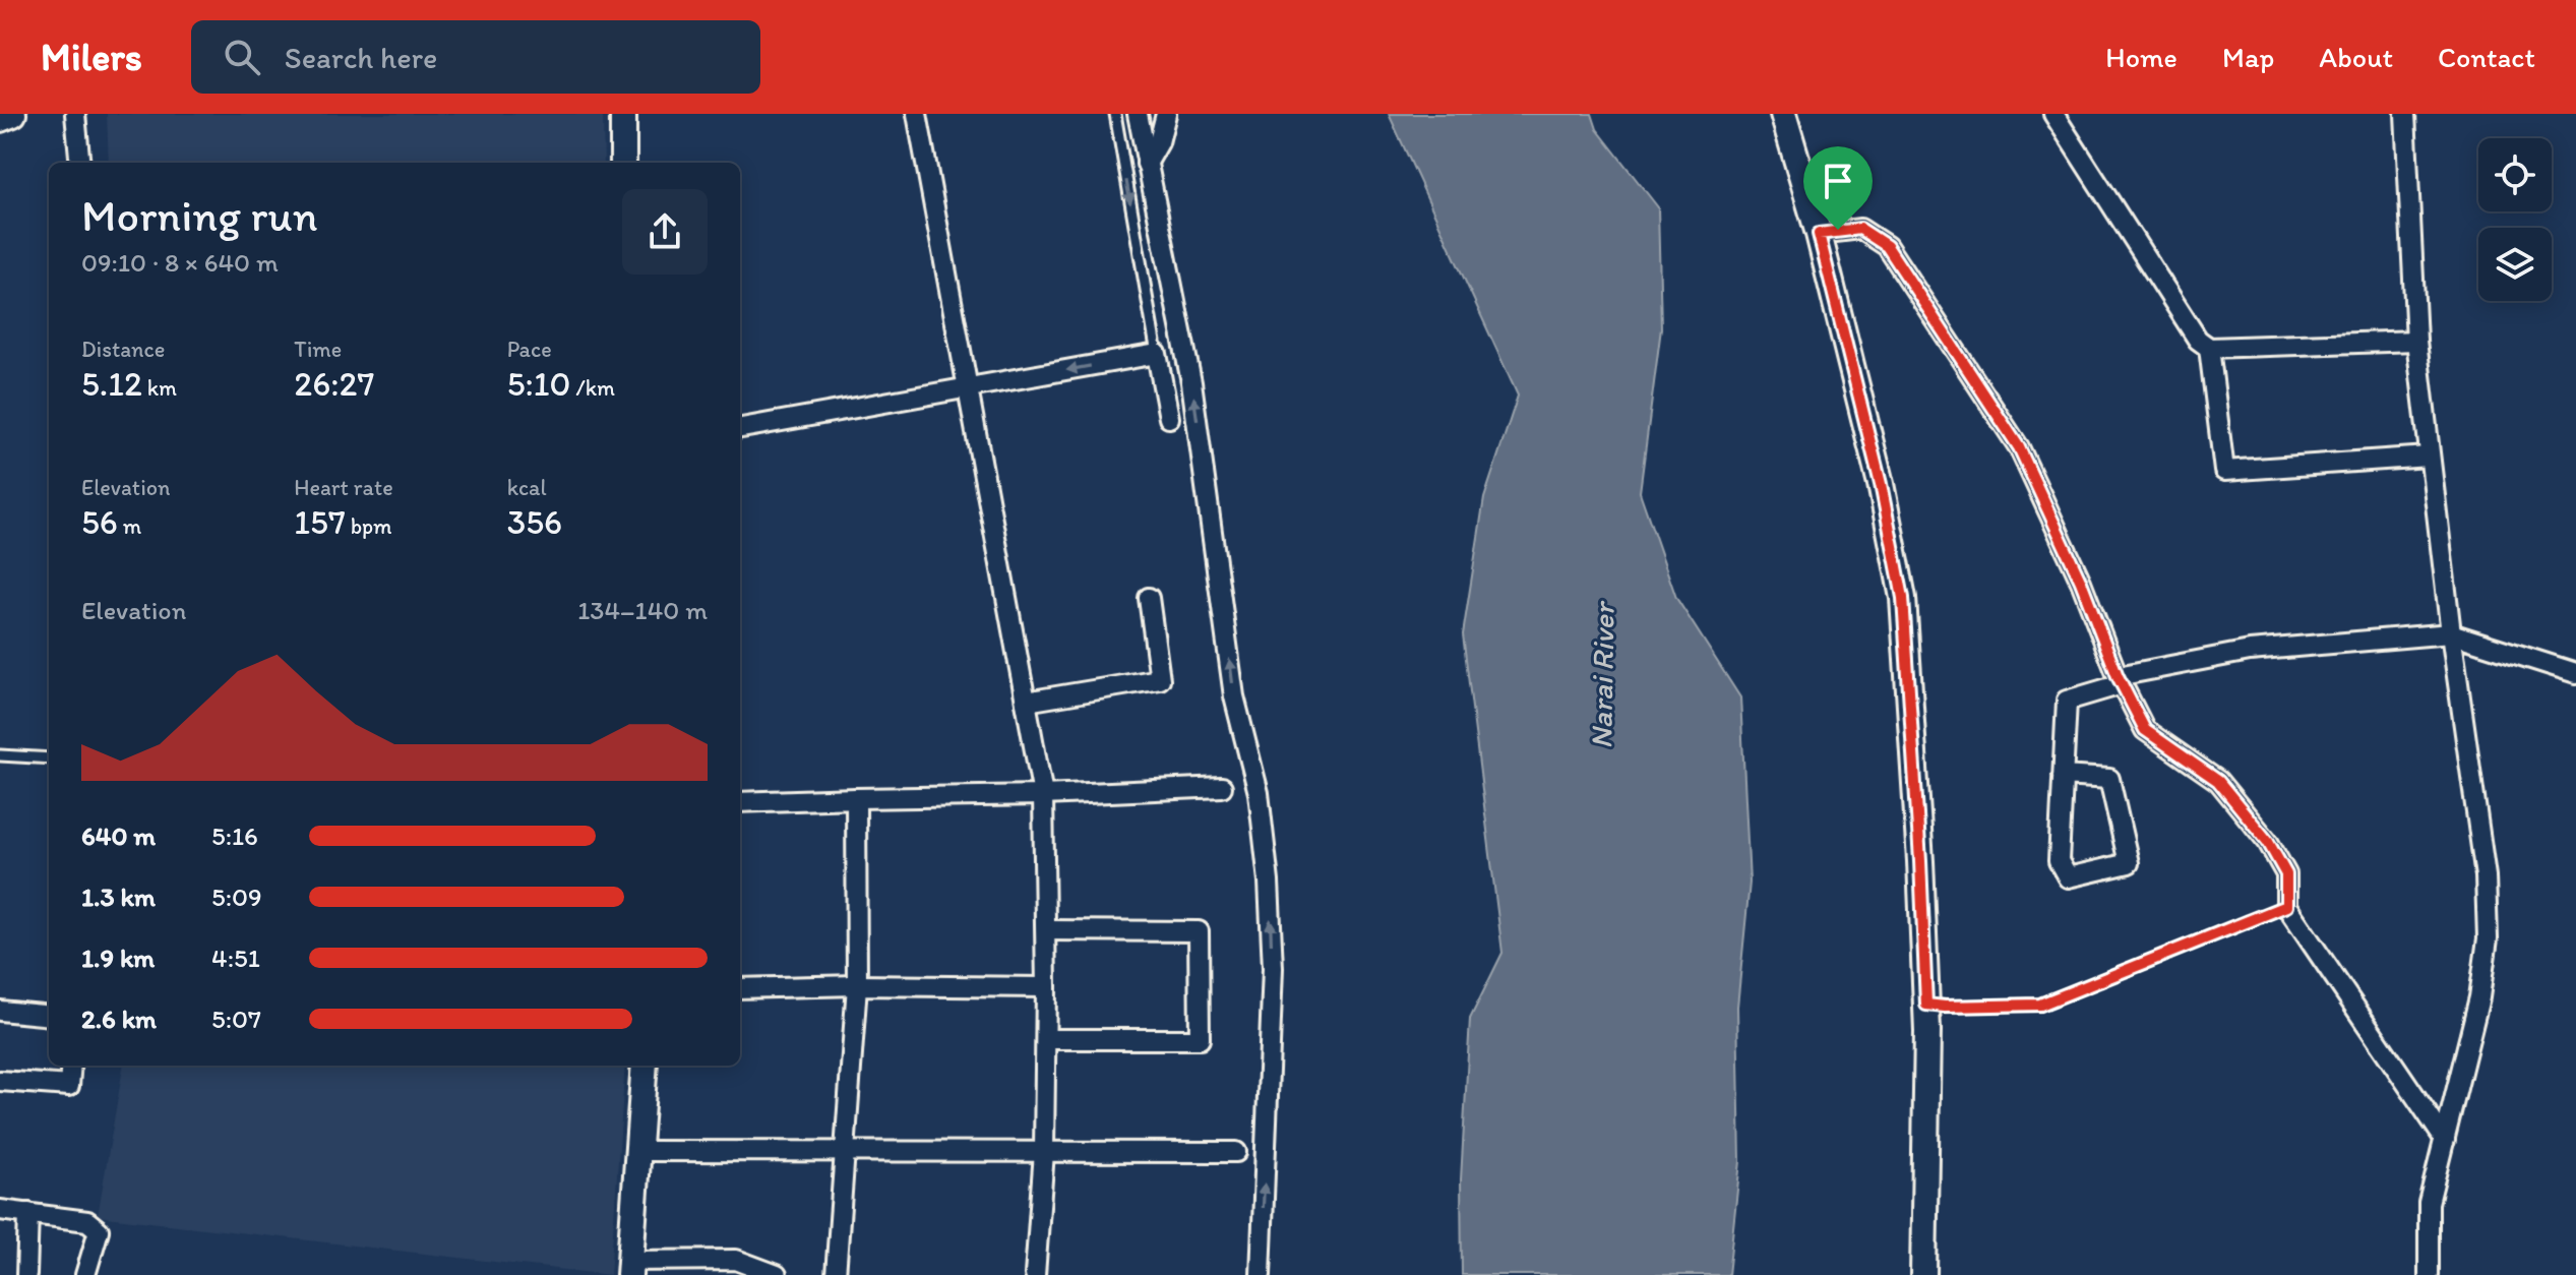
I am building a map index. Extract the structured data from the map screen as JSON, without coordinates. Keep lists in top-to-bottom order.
{
  "water": ["Narai River"],
  "page": {
    "header": "Milers",
    "search": "Search here",
    "nav": [
      "Home",
      "Map",
      "About",
      "Contact"
    ],
    "heading": ["Morning run", "09:10 · 8 × 640 m"],
    "stats": [
      ["Distance", "5.12 km"],
      ["Time", "26:27"],
      ["Pace", "5:10 /km"],
      ["Elevation", "56 m"],
      ["Heart rate", "157 bpm"],
      ["kcal", "356"]
    ],
    "chart": ["Elevation", "134–140 m"],
    "list": [
      {
        "name": "640 m",
        "note": "5:16"
      },
      {
        "name": "1.3 km",
        "note": "5:09"
      },
      {
        "name": "1.9 km",
        "note": "4:51"
      },
      {
        "name": "2.6 km",
        "note": "5:07"
      }
    ]
  }
}
